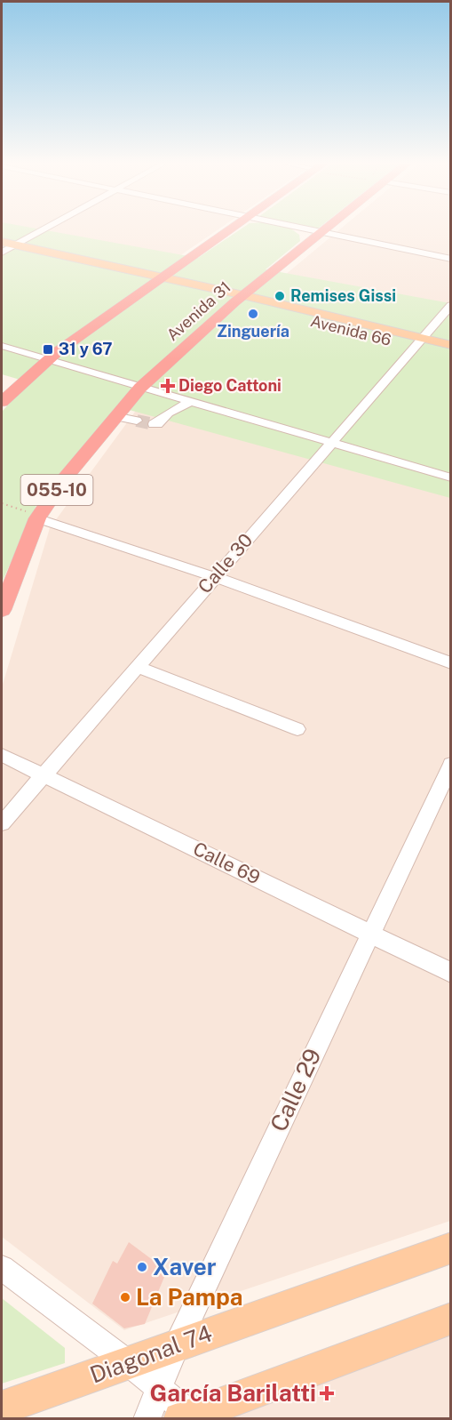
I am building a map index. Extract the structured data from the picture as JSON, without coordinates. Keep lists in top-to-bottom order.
{
  "streets": {
    "highway": ["Avenida 31", "055-10"],
    "main road": ["Avenida 66", "Diagonal 74"],
    "street": ["Calle 30", "Calle 69", "Calle 29"]
  },
  "crossings": [
    ["Avenida 31", "Avenida 66"],
    ["Avenida 31", "055-10"],
    ["Avenida 66", "Calle 30"],
    ["Calle 30", "Calle 69"],
    ["Calle 69", "Calle 29"],
    ["Calle 29", "Diagonal 74"]
  ],
  "places": {
    "other": [
      "Remises Gissi",
      "Zinguería",
      "Xaver",
      "La Pampa"
    ],
    "transit": ["31 y 67"],
    "health": ["Diego Cattoni", "García Barilatti"]
  }
}
